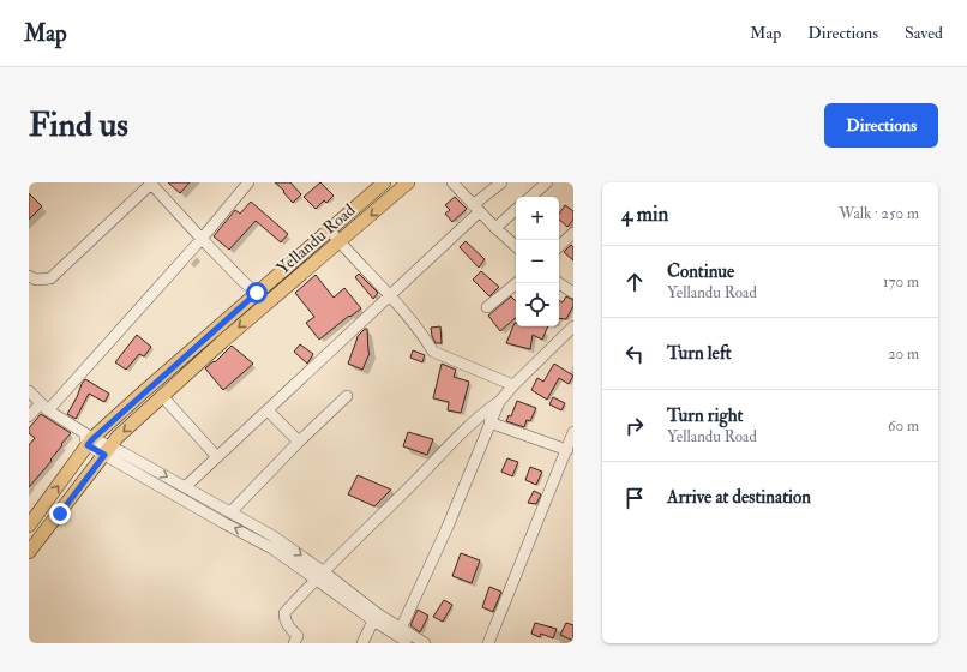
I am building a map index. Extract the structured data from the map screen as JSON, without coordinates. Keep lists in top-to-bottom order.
{
  "streets": {
    "main road": ["Yellandu Road"]
  },
  "page": {
    "header": "Map",
    "nav": ["Map", "Directions", "Saved"],
    "buttons": "Directions",
    "title": "Find us",
    "heading": ["4 min", "Walk · 250 m"],
    "map_buttons": ["+", "−"],
    "list": [
      ["Continue", "Yellandu Road", "170 m"],
      ["Turn left", "20 m"],
      ["Turn right", "Yellandu Road", "60 m"],
      "Arrive at destination"
    ]
  }
}
